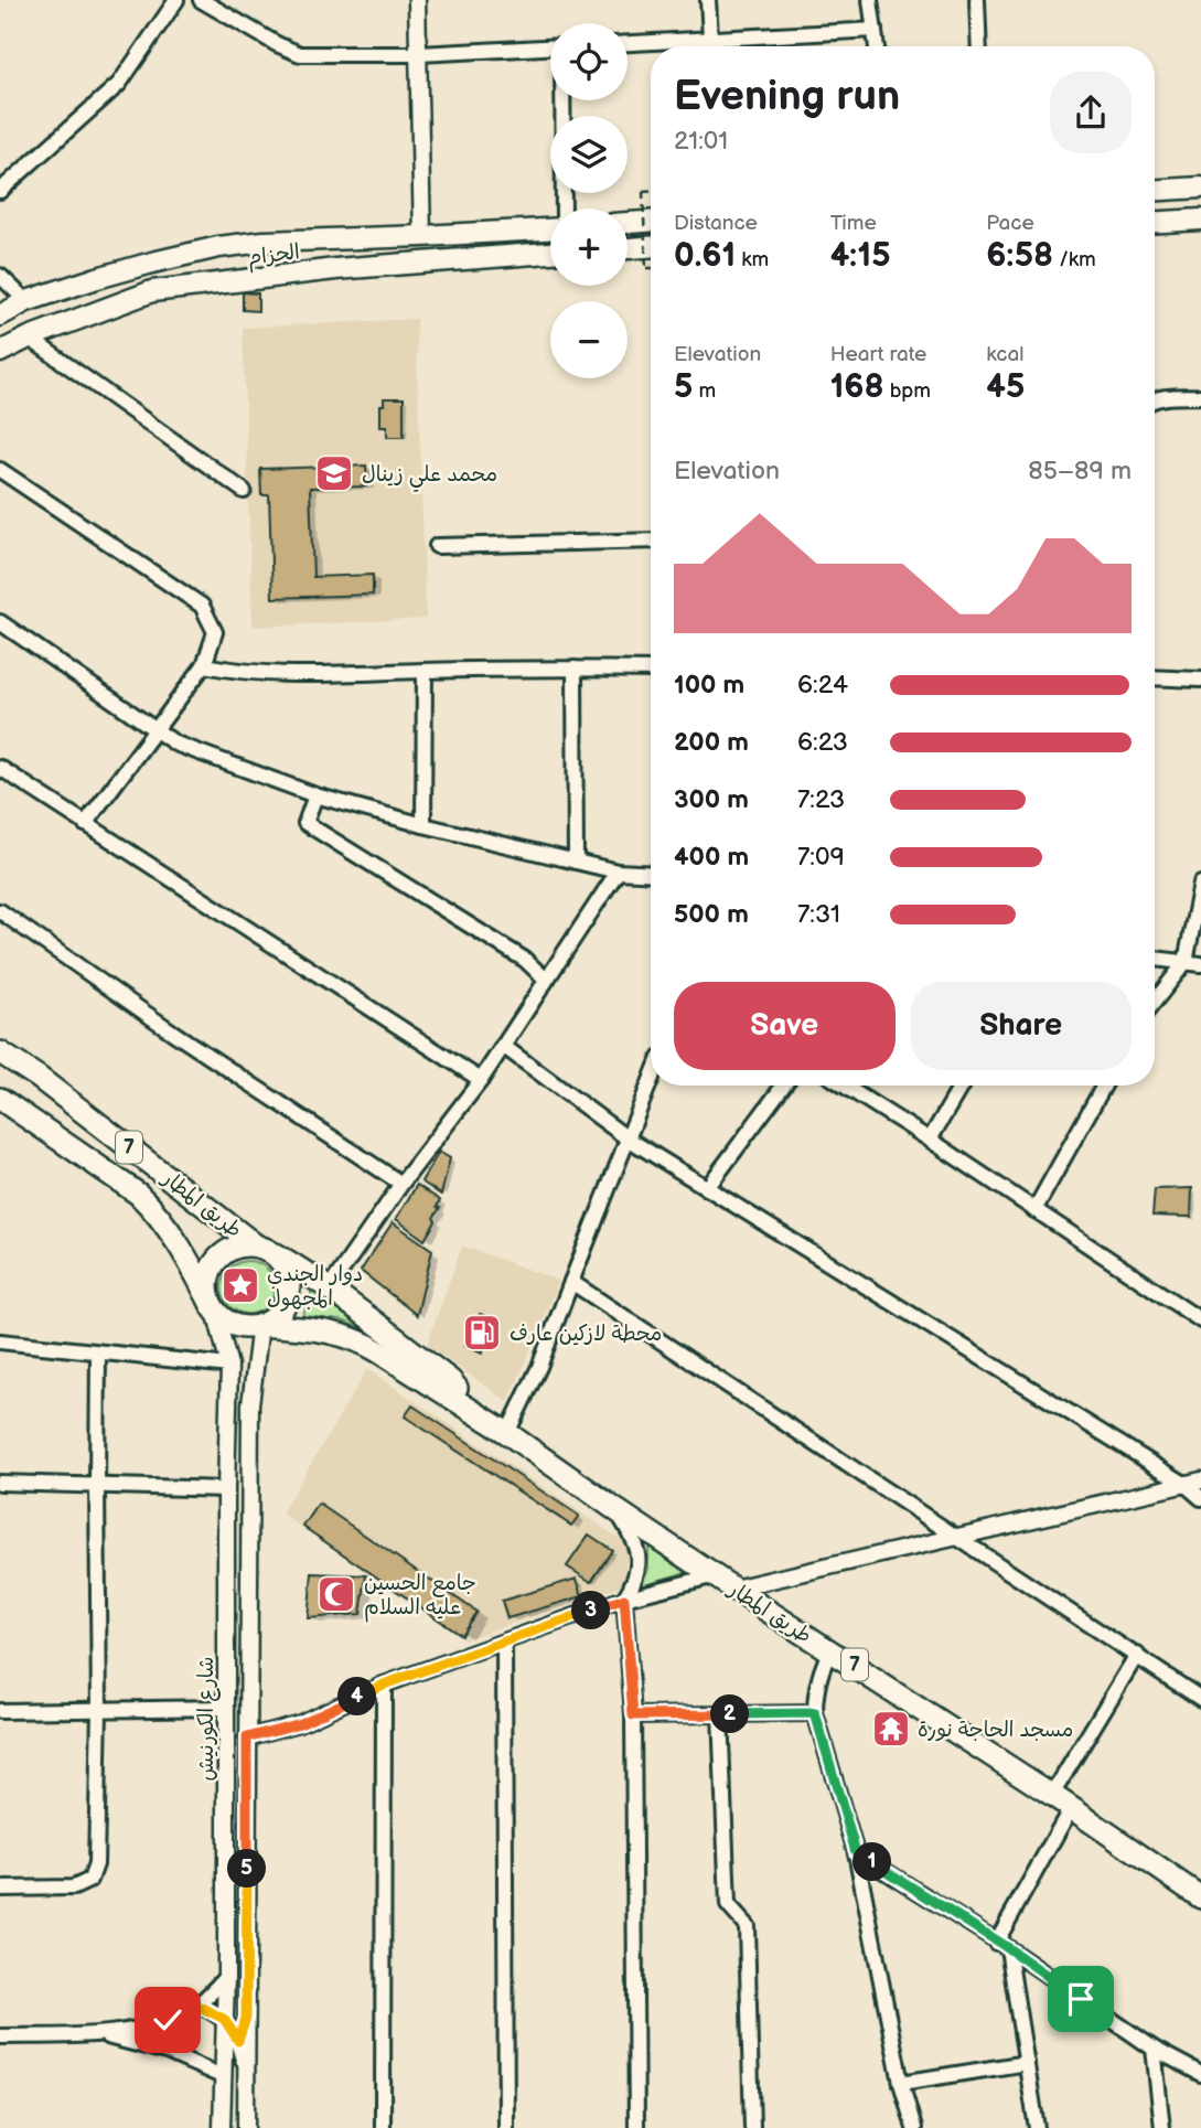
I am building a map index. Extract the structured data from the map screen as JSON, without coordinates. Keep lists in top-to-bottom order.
{
  "streets": {
    "highway": ["7", "طريق المطار"],
    "main road": ["الحزام"],
    "street": ["شارع الكورنيش"]
  },
  "crossings": [
    ["7", "طريق المطار"],
    ["7", "شارع الكورنيش"],
    ["طريق المطار", "شارع الكورنيش"]
  ],
  "places": {
    "school or university": ["محمد علي زينال"],
    "place": ["دوار الجندي المجهول"],
    "fuel station": ["محطة لازكين عارف"],
    "mosque": ["جامع الحسين عليه السلام"],
    "temple": ["مسجد الحاجة نورة"]
  },
  "page": {
    "map_buttons": ["+", "−"],
    "heading": ["Evening run", "21:01"],
    "stats": [
      ["Distance", "0.61 km"],
      ["Time", "4:15"],
      ["Pace", "6:58 /km"],
      ["Elevation", "5 m"],
      ["Heart rate", "168 bpm"],
      ["kcal", "45"]
    ],
    "chart": ["Elevation", "85–89 m"],
    "list": [
      {
        "name": "100 m",
        "note": "6:24"
      },
      {
        "name": "200 m",
        "note": "6:23"
      },
      {
        "name": "300 m",
        "note": "7:23"
      },
      {
        "name": "400 m",
        "note": "7:09"
      },
      {
        "name": "500 m",
        "note": "7:31"
      }
    ],
    "buttons": ["Save", "Share"],
    "pins": [
      "3",
      "4",
      "2",
      "1",
      "5"
    ]
  }
}
